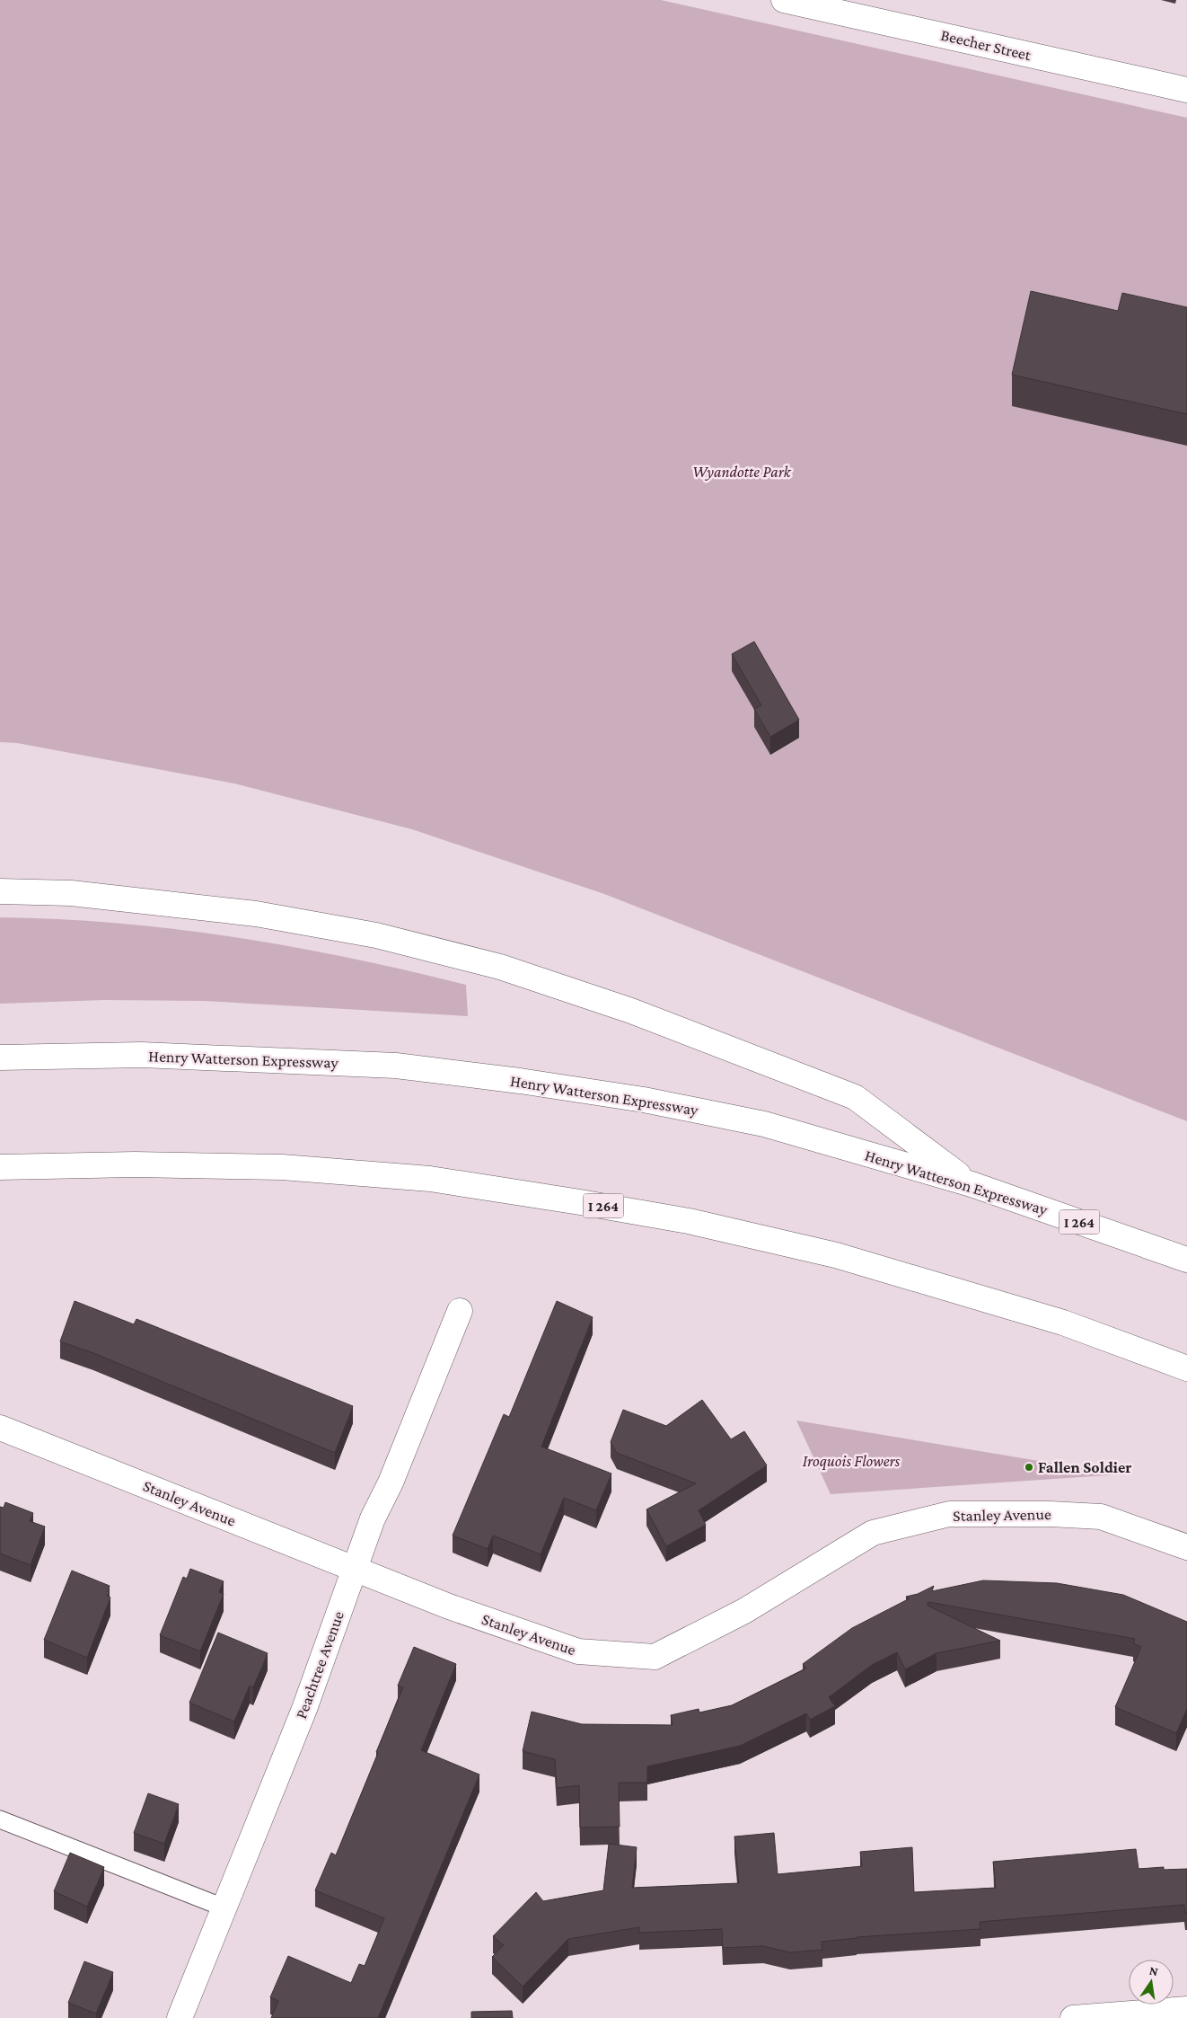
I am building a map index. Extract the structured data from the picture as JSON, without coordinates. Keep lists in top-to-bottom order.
{
  "streets": {
    "main road": [
      "Beecher Street",
      "Henry Watterson Expressway",
      "I 264",
      "Stanley Avenue",
      "Peachtree Avenue"
    ]
  },
  "crossings": [
    ["Stanley Avenue", "Peachtree Avenue"]
  ],
  "parks": ["Wyandotte Park", "Iroquois Flowers"],
  "places": ["Fallen Soldier"],
  "north": "top"
}
